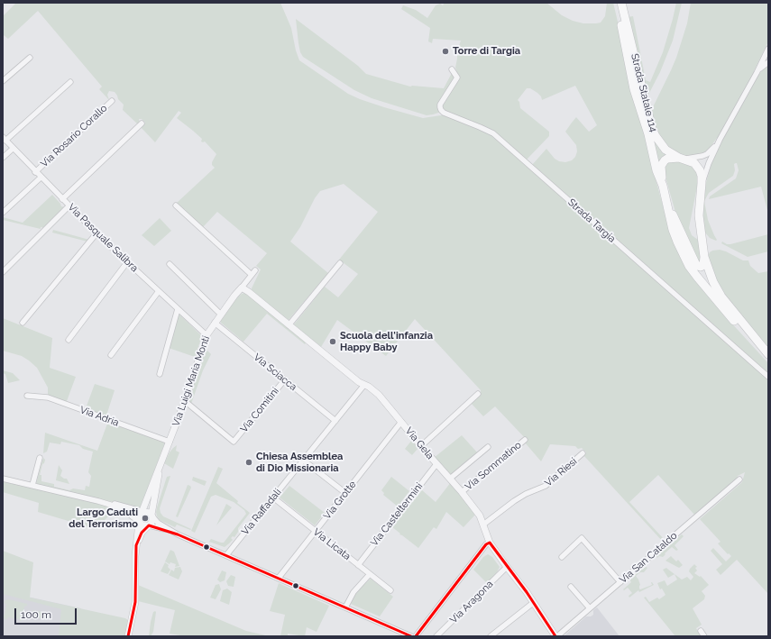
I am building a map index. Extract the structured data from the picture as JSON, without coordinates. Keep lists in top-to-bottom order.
{
  "streets": {
    "main road": ["Strada Statale 114"],
    "street": [
      "Via Rosario Corallo",
      "Strada Targia",
      "Via Pasquale Salibra",
      "Via Sciacca",
      "Via Luigi Maria Monti",
      "Via Comitini",
      "Via Adria",
      "Via Gela",
      "Via Sommatino",
      "Via Riesi",
      "Via Grotte",
      "Via Raffadali",
      "Via Casteltermini",
      "Via Licata",
      "Via San Cataldo",
      "Via Aragona"
    ]
  },
  "crossings": [
    ["Via Rosario Corallo", "Via Pasquale Salibra"],
    ["Via Pasquale Salibra", "Via Luigi Maria Monti"],
    ["Via Sciacca", "Via Luigi Maria Monti"],
    ["Via Sciacca", "Via Comitini"],
    ["Via Sciacca", "Via Raffadali"],
    ["Via Luigi Maria Monti", "Via Comitini"],
    ["Via Luigi Maria Monti", "Via Adria"],
    ["Via Luigi Maria Monti", "Via Gela"],
    ["Via Gela", "Via Sommatino"],
    ["Via Gela", "Via Riesi"],
    ["Via Gela", "Via Grotte"],
    ["Via Gela", "Via Raffadali"],
    ["Via Gela", "Via Casteltermini"],
    ["Via Gela", "Via San Cataldo"],
    ["Via Gela", "Via Aragona"],
    ["Via Grotte", "Via Licata"],
    ["Via Raffadali", "Via Licata"],
    ["Via Casteltermini", "Via Licata"]
  ],
  "places": [
    "Torre di Targia",
    "Scuola dell'infanzia Happy Baby",
    "Chiesa Assemblea di Dio Missionaria",
    "Largo Caduti del Terrorismo"
  ],
  "scale_bar": "100 m"
}
